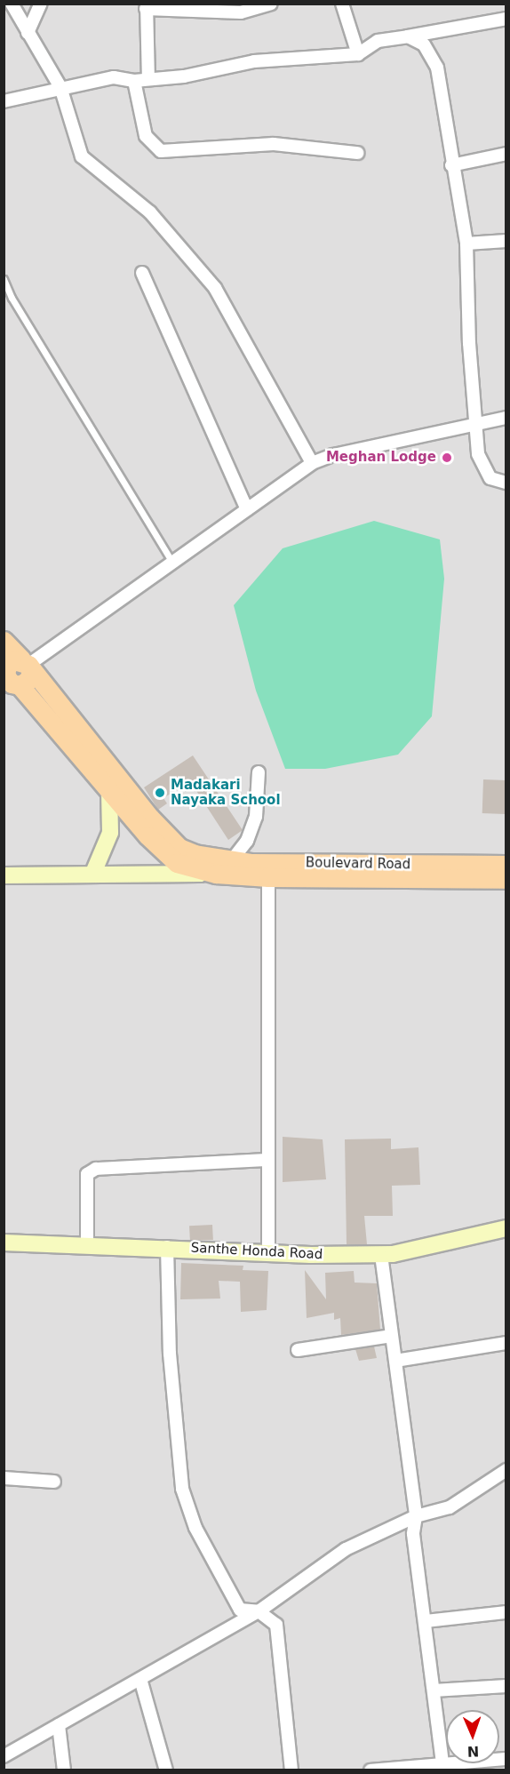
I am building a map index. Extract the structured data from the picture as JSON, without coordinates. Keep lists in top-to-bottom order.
{
  "streets": {
    "main road": ["Boulevard Road", "Santhe Honda Road"]
  },
  "places": ["Meghan Lodge", "Madakari Nayaka School"],
  "north": "bottom"
}
